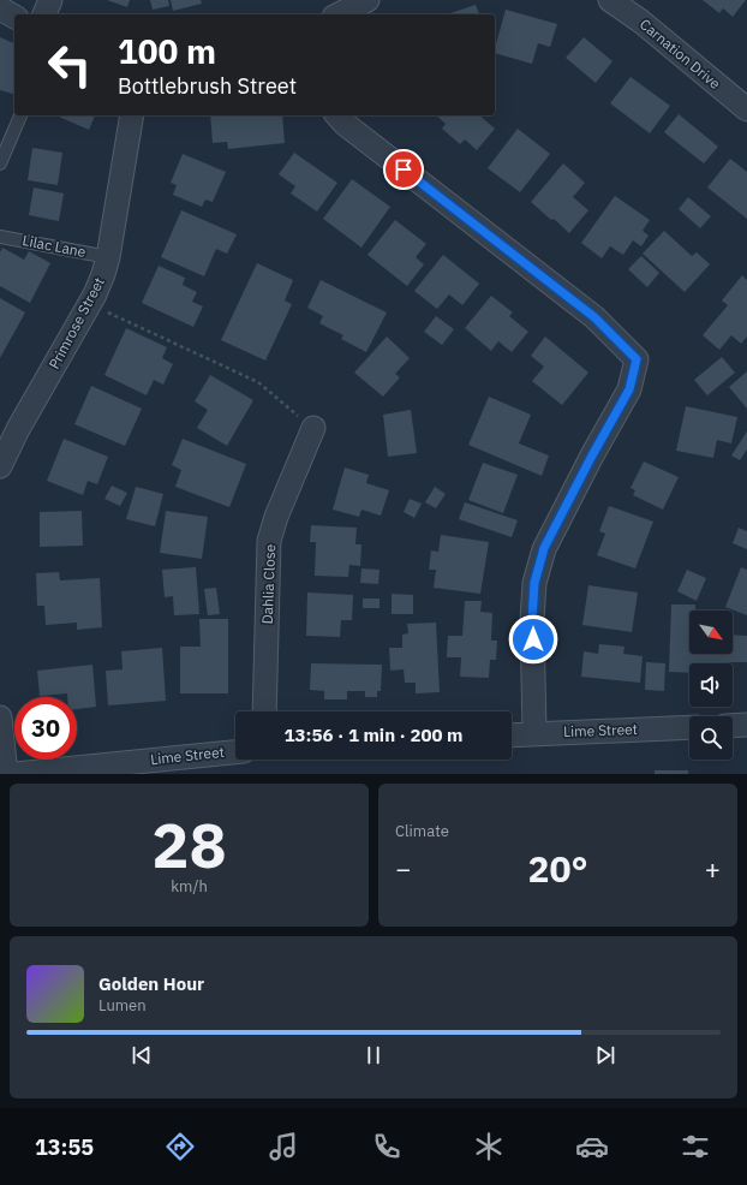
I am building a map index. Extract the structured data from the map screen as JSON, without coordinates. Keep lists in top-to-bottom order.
{
  "streets": {
    "street": [
      "Carnation Drive",
      "Primrose Street",
      "Dahlia Close",
      "Lime Street"
    ],
    "lane": ["Lilac Lane"]
  },
  "crossings": [
    ["Lilac Lane", "Primrose Street"]
  ],
  "north": "bottom right",
  "page": {
    "turn": ["100 m", "Bottlebrush Street"],
    "limit": "30",
    "trip": "13:56 · 1 min · 200 m",
    "tile": [
      ["28", "km/h"],
      "Climate"
    ],
    "heat": ["−", "20°", "+"],
    "song": ["Golden Hour", "Lumen"],
    "tabs": "13:55"
  }
}
